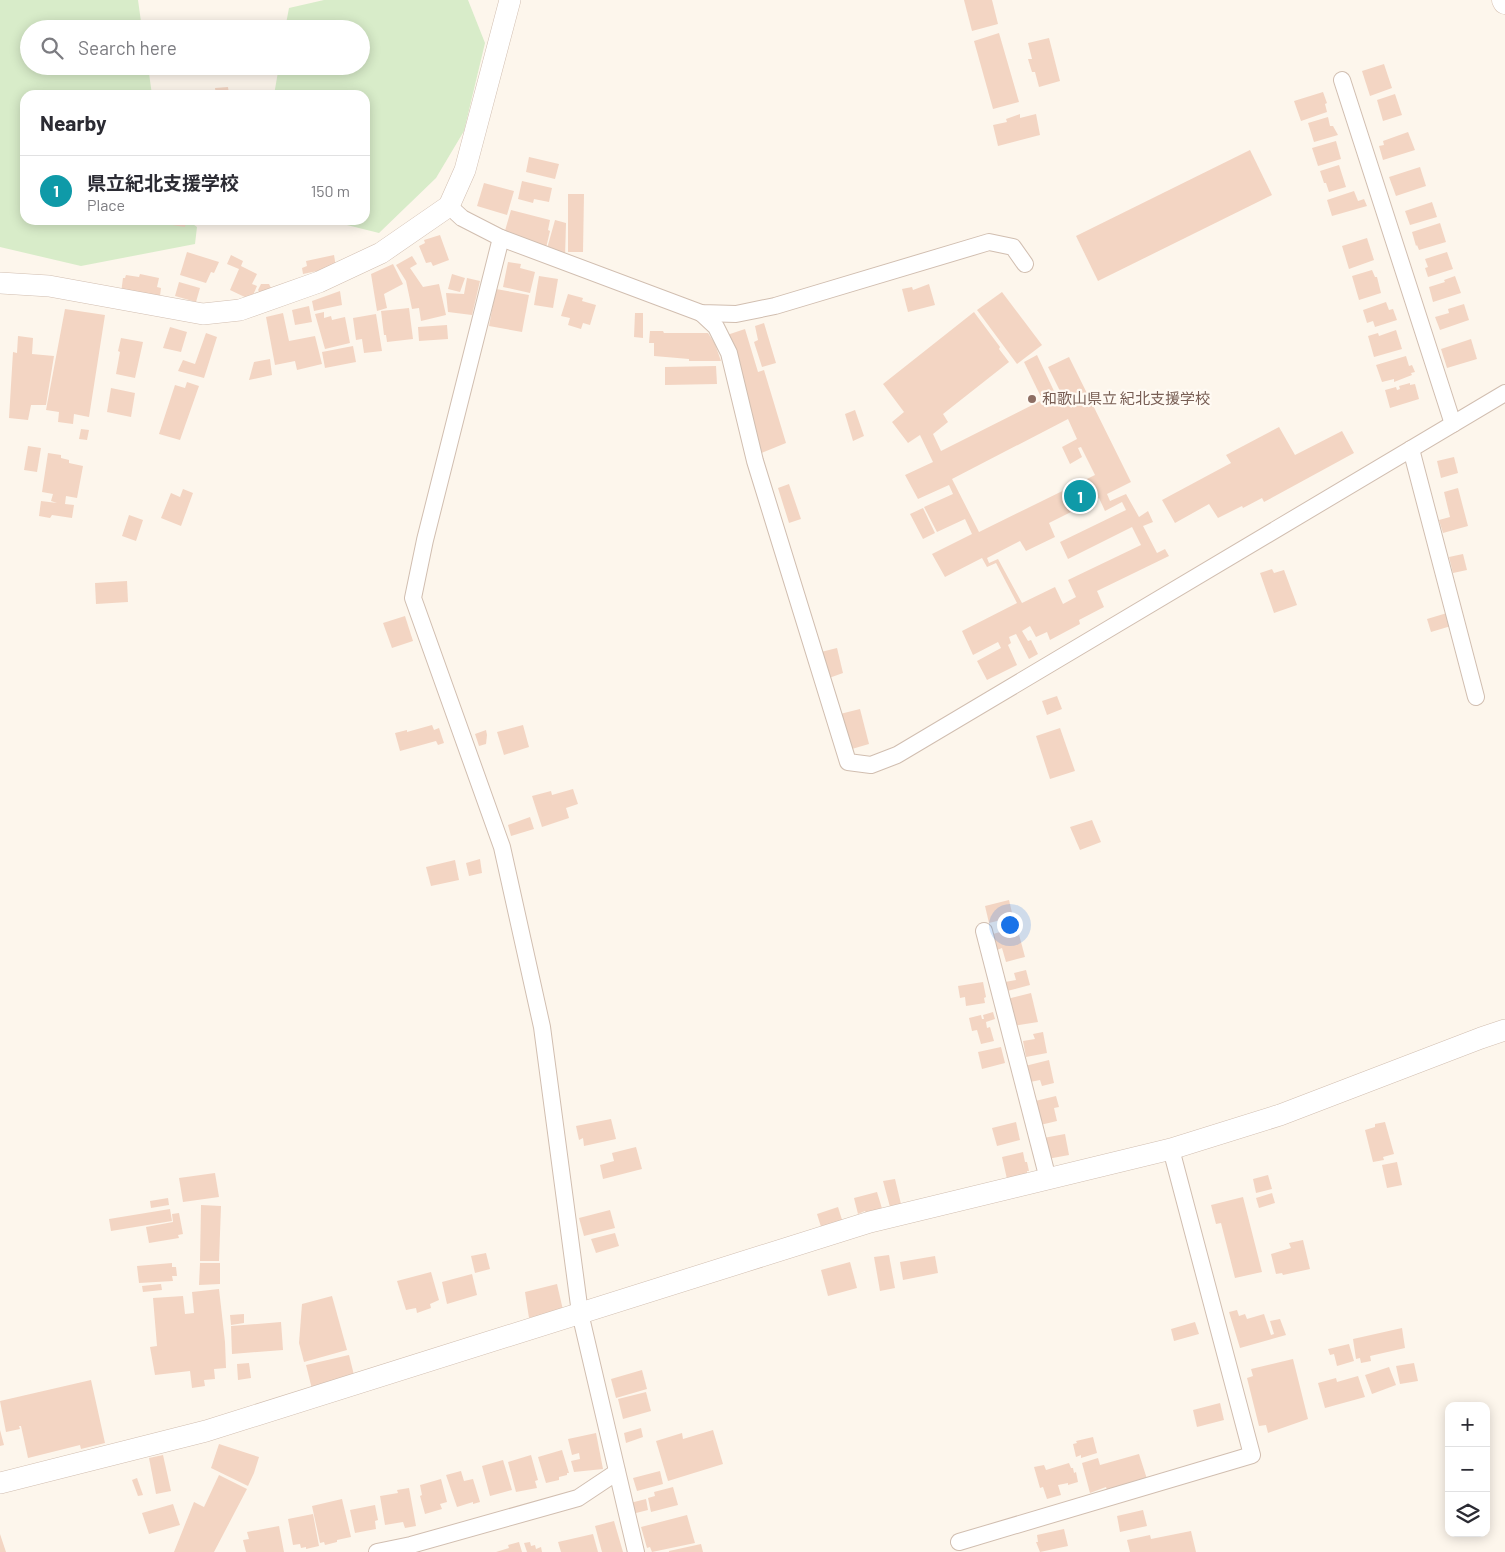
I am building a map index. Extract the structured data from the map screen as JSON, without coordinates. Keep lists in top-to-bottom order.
{
  "places": ["和歌山県立 紀北支援学校"],
  "page": {
    "search": "Search here",
    "heading": "Nearby",
    "list": [
      {
        "mark": "1",
        "name": "県立紀北支援学校",
        "note": "Place",
        "value": "150 m"
      }
    ],
    "pins": "1",
    "map_buttons": ["+", "−"]
  }
}
